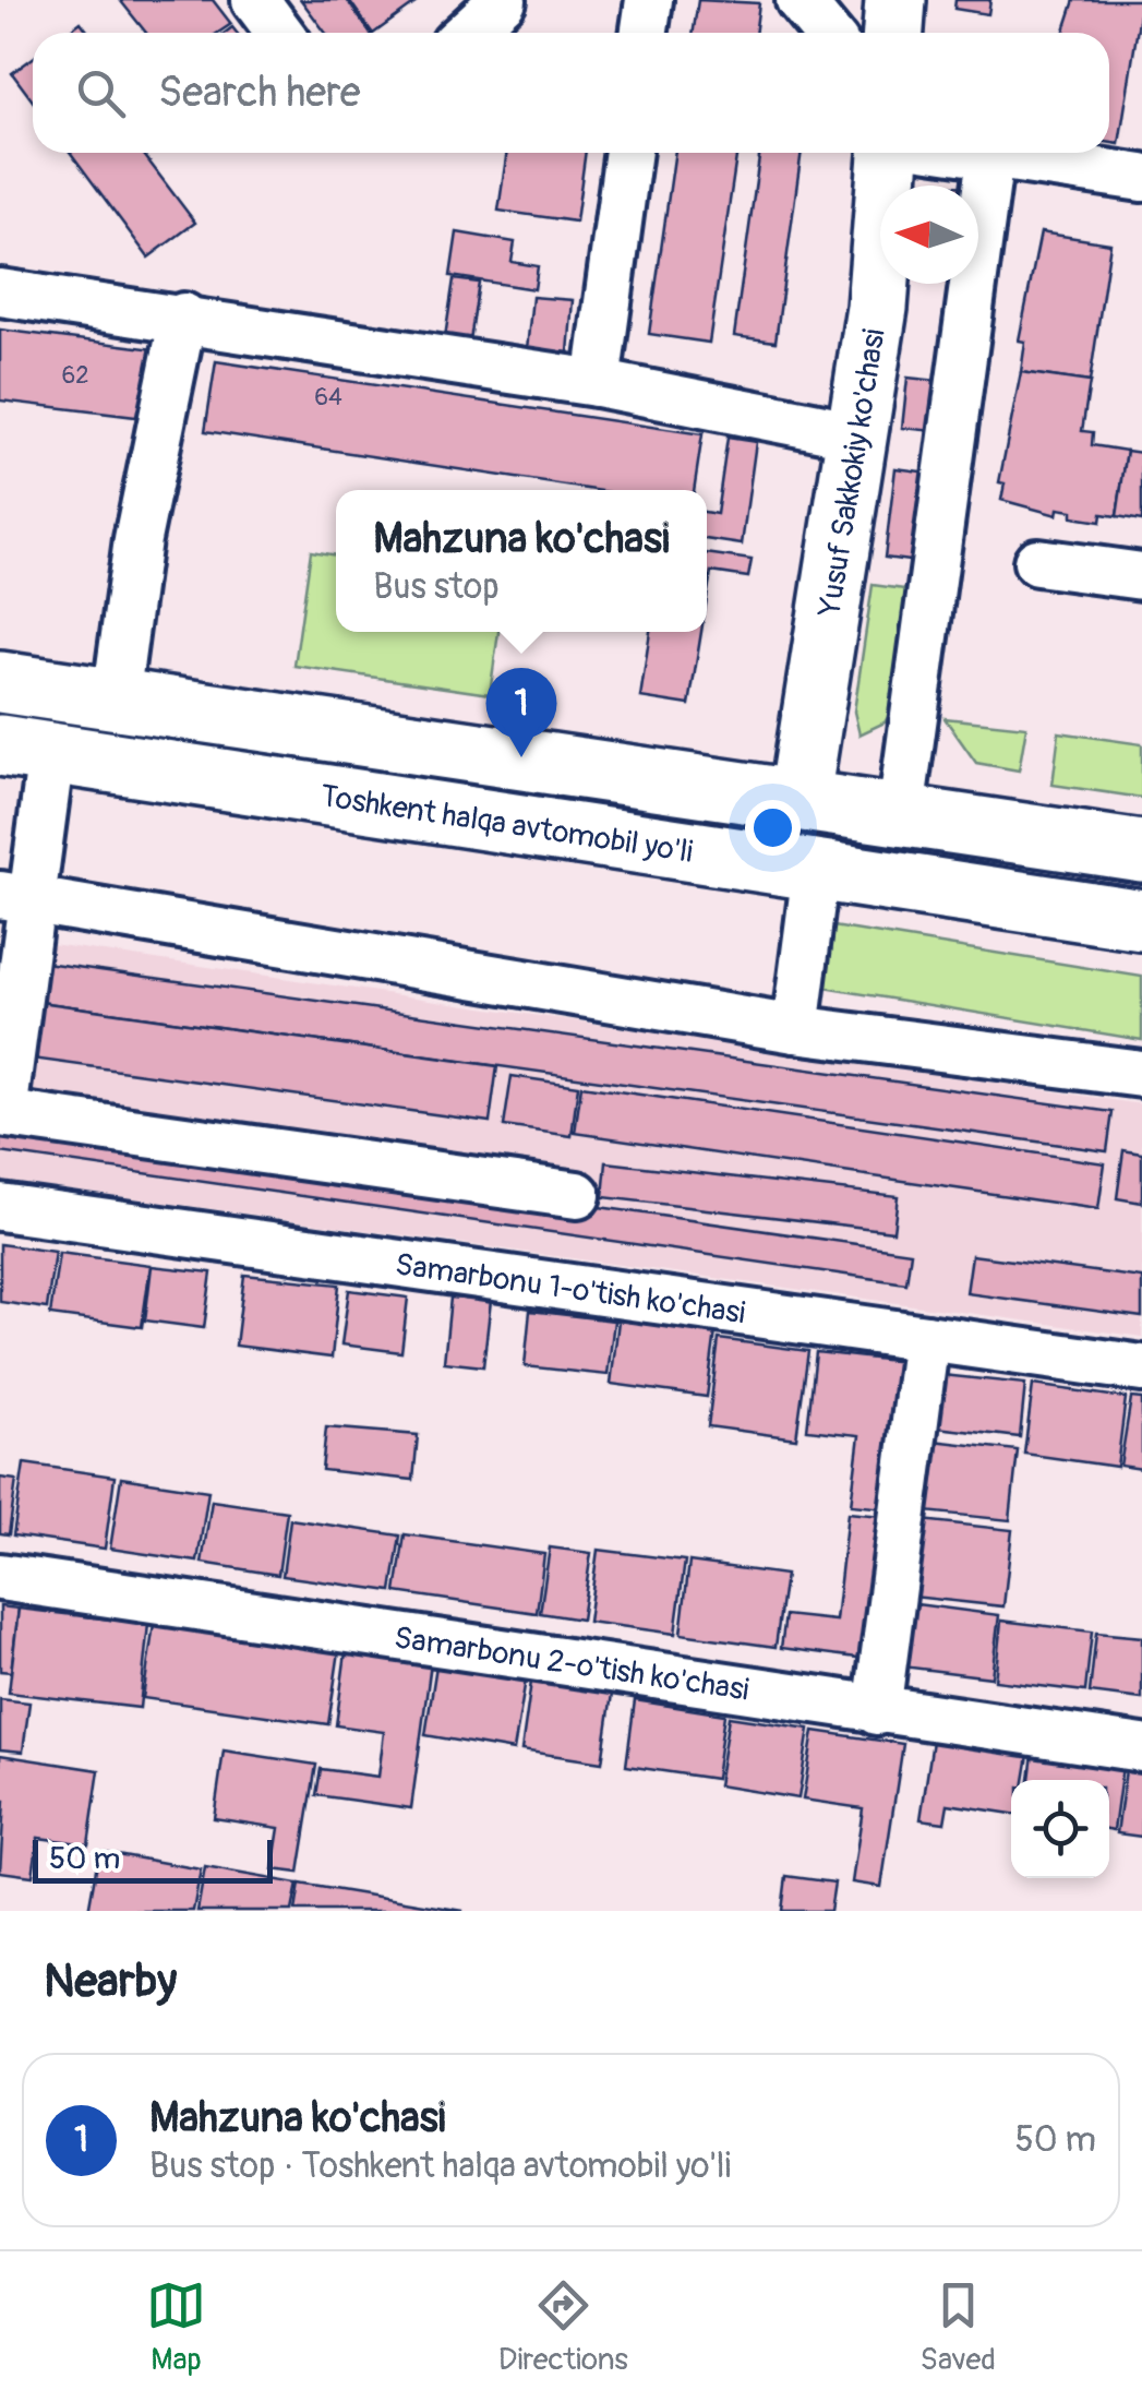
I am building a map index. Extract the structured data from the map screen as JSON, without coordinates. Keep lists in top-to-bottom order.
{
  "streets": {
    "main road": ["Yusuf Sakkokiy ko'chasi", "Toshkent halqa avtomobil yo'li"],
    "street": ["Samarbonu 1-o'tish ko'chasi", "Samarbonu 2-o'tish ko'chasi"]
  },
  "house_numbers": ["62", "64"],
  "scale_bar": "50 m",
  "north": "left",
  "page": {
    "search": "Search here",
    "popup": ["Mahzuna ko'chasi", "Bus stop"],
    "pins": "1",
    "scale": "50 m",
    "heading": "Nearby",
    "list": [
      {
        "mark": "1",
        "name": "Mahzuna ko'chasi",
        "note": "Bus stop · Toshkent halqa avtomobil yo'li",
        "value": "50 m"
      }
    ],
    "nav": ["Map", "Directions", "Saved"]
  }
}
